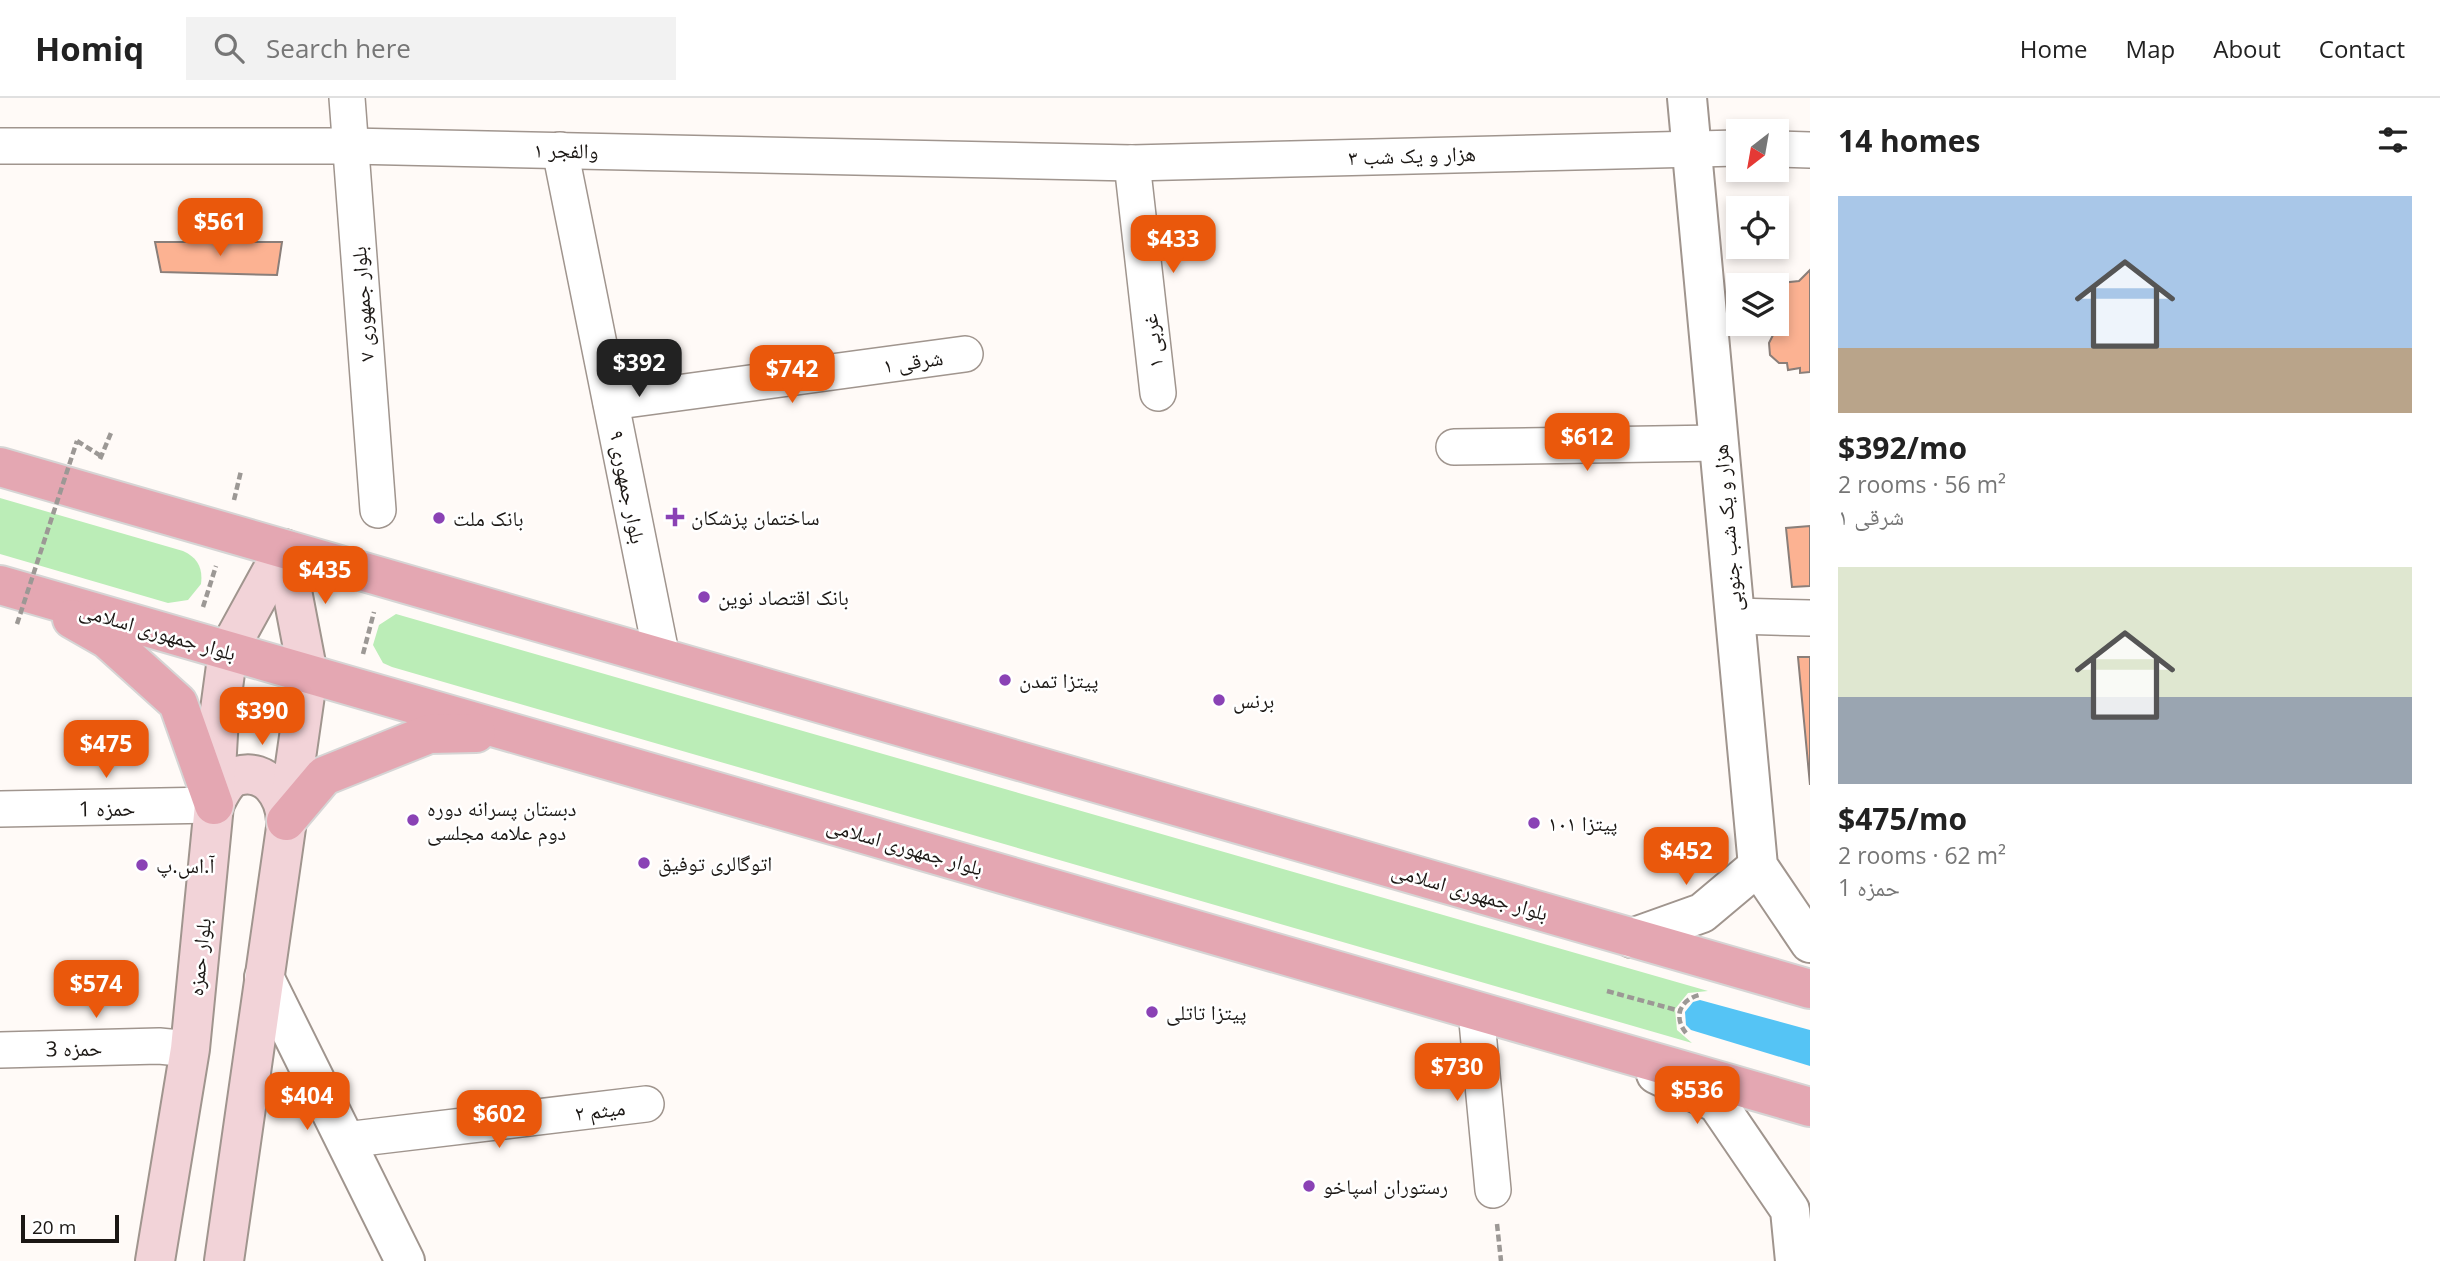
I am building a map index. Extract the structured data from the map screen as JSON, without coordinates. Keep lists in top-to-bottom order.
{
  "streets": {
    "main road": ["بلوار جمهوری اسلامی", "بلوار حمزه"],
    "street": [
      "والفجر ۱",
      "هزار و یک شب ۳",
      "بلوار جمهوری ۷",
      "غربی ۱",
      "شرقی ۱",
      "بلوار جمهوری ۹",
      "هزار و یک شب جنوبی",
      "حمزه 1",
      "حمزه 3",
      "میثم ۲"
    ]
  },
  "crossings": [
    ["والفجر ۱", "هزار و یک شب ۳"],
    ["والفجر ۱", "بلوار جمهوری ۷"],
    ["والفجر ۱", "غربی ۱"],
    ["والفجر ۱", "بلوار جمهوری ۹"],
    ["هزار و یک شب ۳", "غربی ۱"],
    ["هزار و یک شب ۳", "هزار و یک شب جنوبی"],
    ["شرقی ۱", "بلوار جمهوری ۹"],
    ["بلوار جمهوری ۹", "بلوار جمهوری اسلامی"],
    ["بلوار جمهوری اسلامی", "بلوار حمزه"],
    ["حمزه 1", "بلوار حمزه"],
    ["بلوار حمزه", "حمزه 3"]
  ],
  "places": {
    "health": ["ساختمان پزشکان"],
    "other": [
      "بانک ملت",
      "بانک اقتصاد نوین",
      "پیتزا تمدن",
      "برنس",
      "دبستان پسرانه دوره دوم علامه مجلسی",
      "پیتزا ۱۰۱",
      "اتوگالری توفیق",
      "آ.اس.پ",
      "پیتزا تاتلی",
      "رستوران اسپاخو"
    ]
  },
  "scale_bar": "20 m",
  "north": "bottom left",
  "page": {
    "header": "Homiq",
    "search": "Search here",
    "nav": [
      "Home",
      "Map",
      "About",
      "Contact"
    ],
    "heading": "14 homes",
    "list": [
      {
        "name": "$392/mo",
        "note": "2 rooms · 56 m² · شرقی ۱"
      },
      {
        "name": "$475/mo",
        "note": "2 rooms · 62 m² · حمزه 1"
      }
    ],
    "price": [
      "$561",
      "$433",
      "$392",
      "$742",
      "$612",
      "$435",
      "$390",
      "$475",
      "$452",
      "$574",
      "$730",
      "$536",
      "$404",
      "$602"
    ],
    "scale": "20 m"
  }
}
